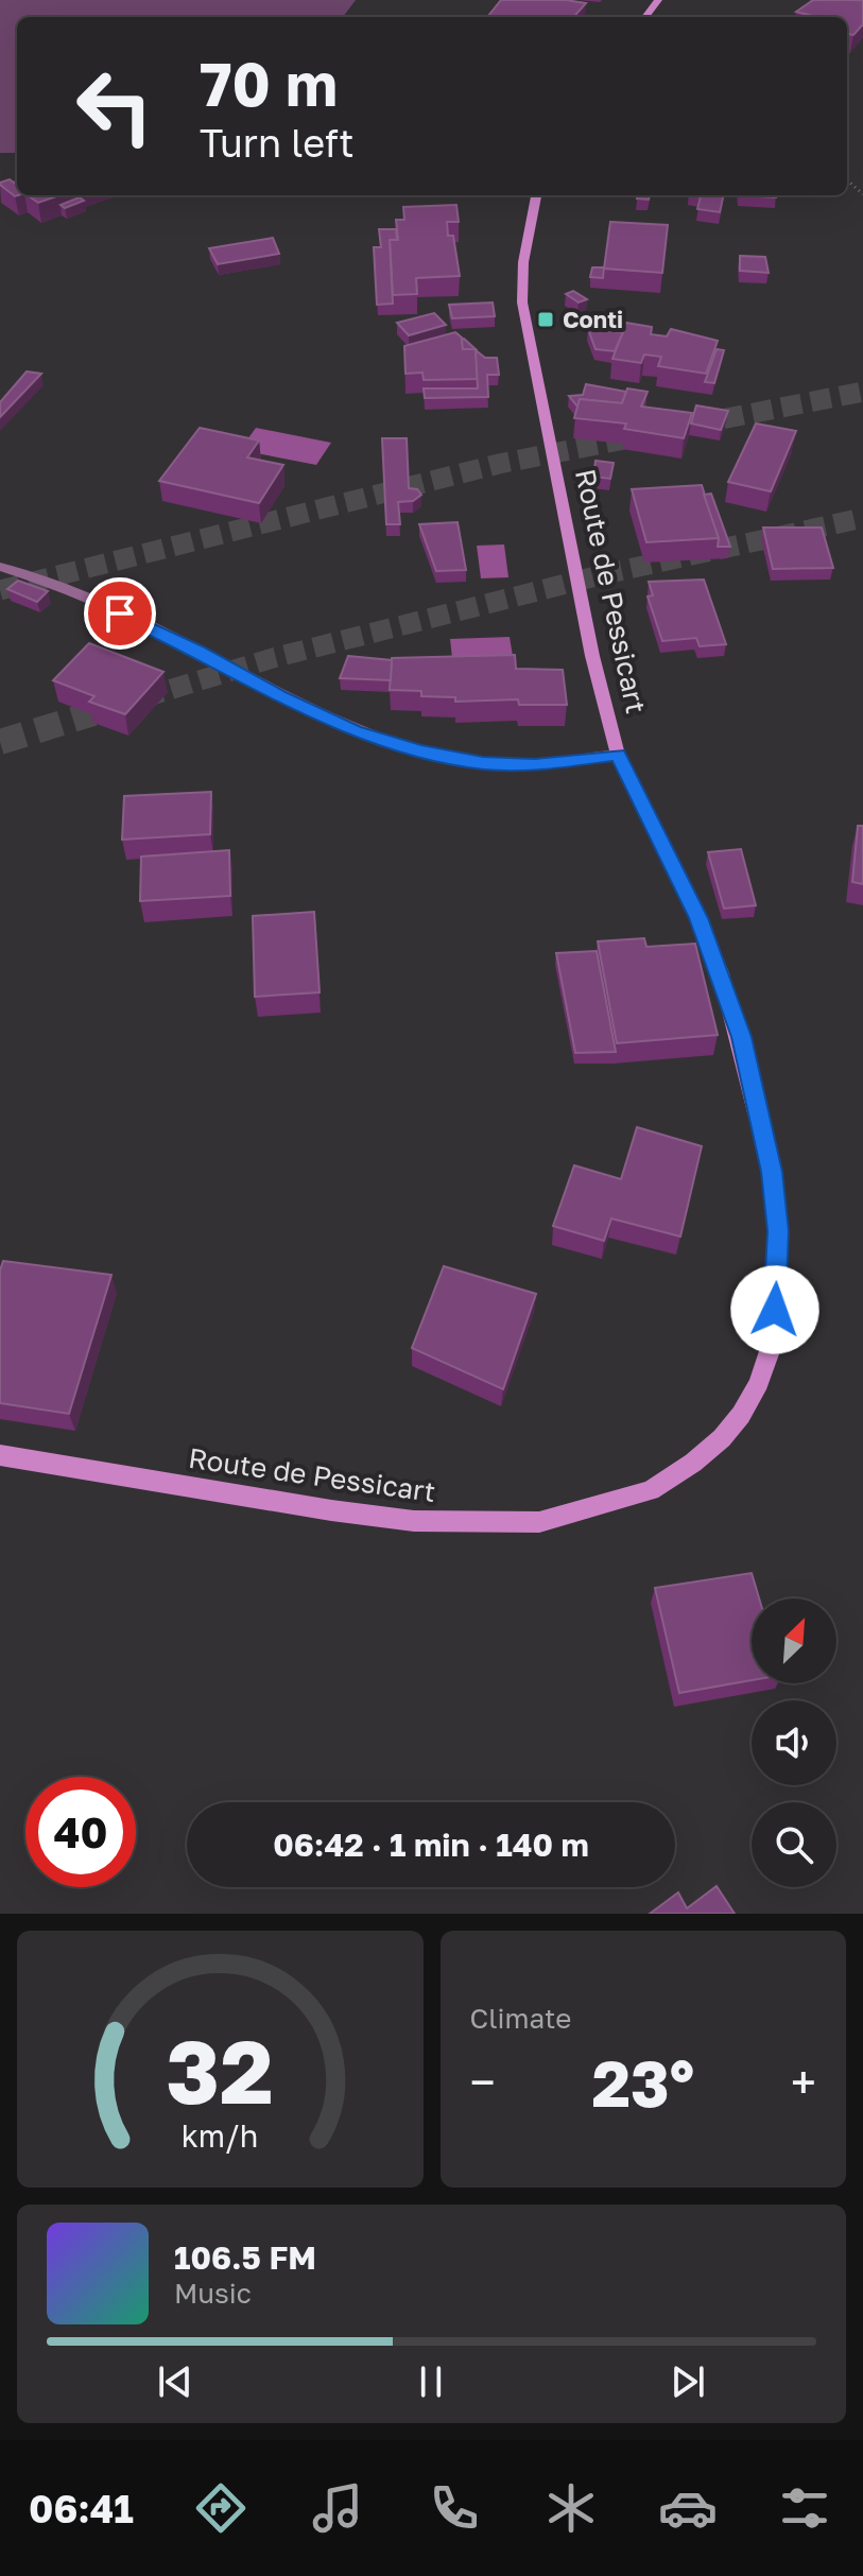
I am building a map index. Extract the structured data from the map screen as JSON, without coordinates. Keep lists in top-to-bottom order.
{
  "streets": {
    "street": ["Route de Pessicart"]
  },
  "places": {
    "transit": ["Conti"]
  },
  "north": "top right",
  "page": {
    "turn": ["70 m", "Turn left"],
    "limit": "40",
    "trip": "06:42 · 1 min · 140 m",
    "tile": "Climate",
    "heat": ["−", "23°", "+"],
    "song": ["106.5 FM", "Music"],
    "tabs": "06:41",
    "gauge": ["32", "km/h"]
  }
}
